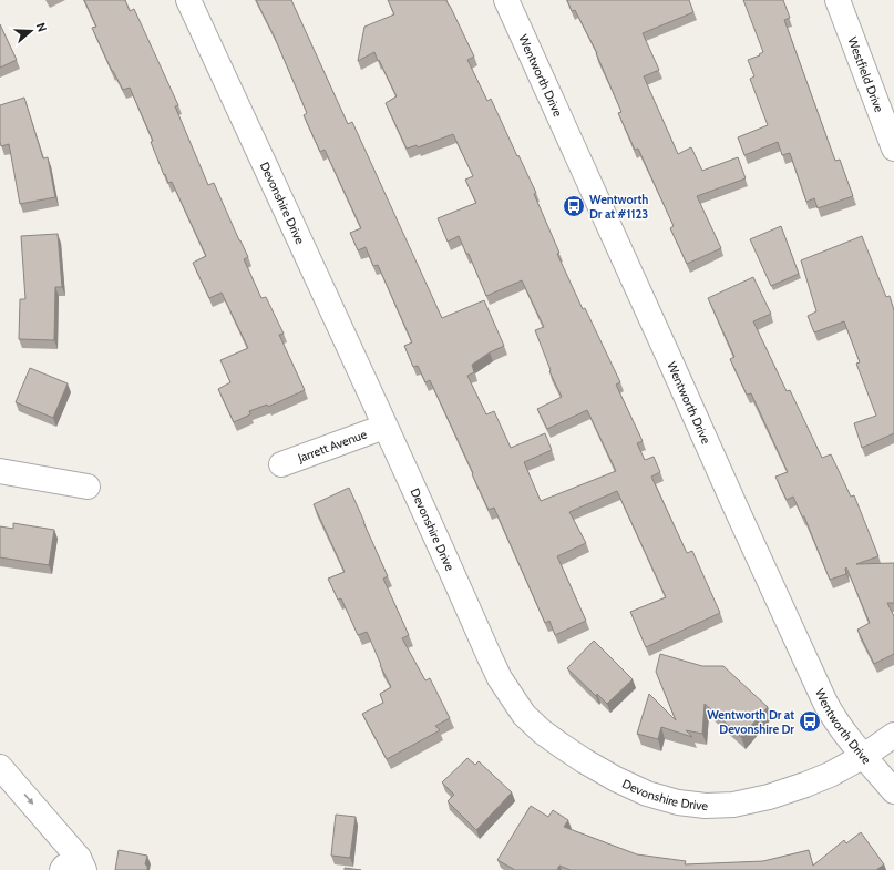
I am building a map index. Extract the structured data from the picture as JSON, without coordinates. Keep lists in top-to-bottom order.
{
  "streets": {
    "street": [
      "Westfield Drive",
      "Wentworth Drive",
      "Devonshire Drive",
      "Jarrett Avenue"
    ]
  },
  "crossings": [
    ["Wentworth Drive", "Devonshire Drive"],
    ["Devonshire Drive", "Jarrett Avenue"]
  ],
  "places": {
    "bus stop": ["Wentworth Dr at #1123", "Wentworth Dr at Devonshire Dr"]
  },
  "north": "right"
}
